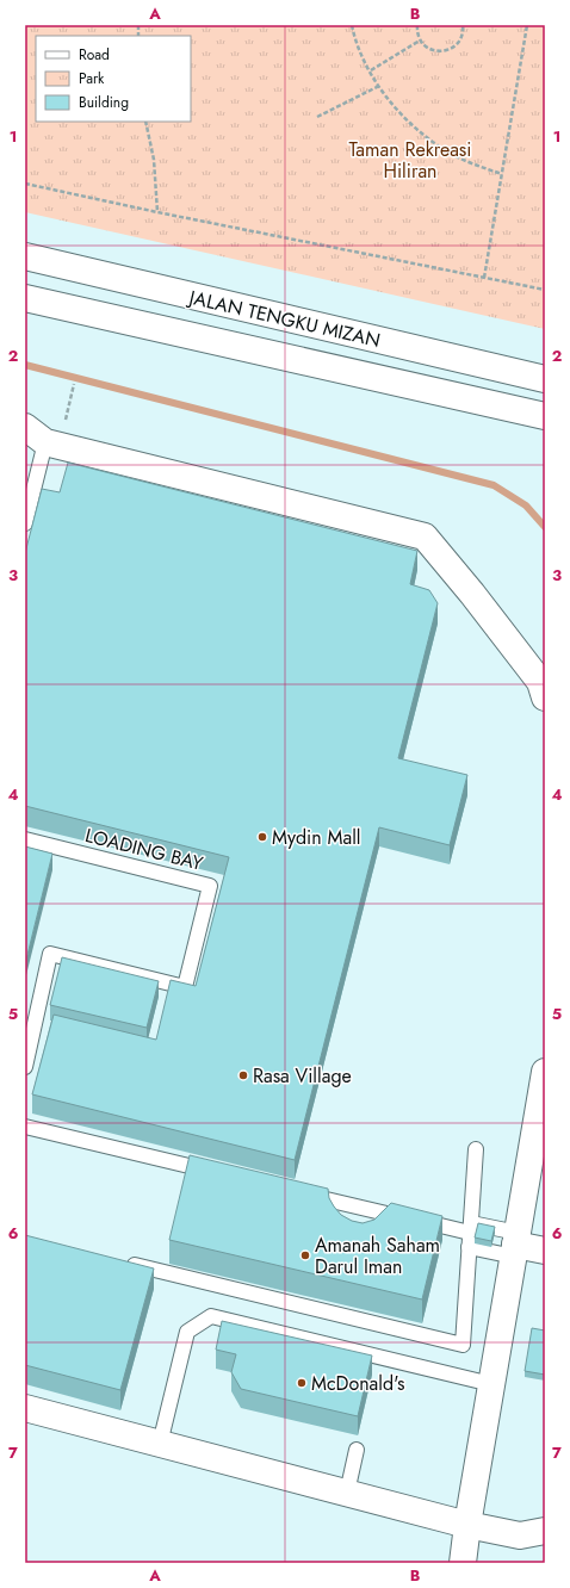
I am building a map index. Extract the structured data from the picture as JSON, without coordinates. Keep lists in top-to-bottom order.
{
  "streets": {
    "main road": ["JALAN TENGKU MIZAN"],
    "lane": ["LOADING BAY"]
  },
  "parks": ["Taman Rekreasi Hiliran"],
  "places": [
    "Mydin Mall",
    "Rasa Village",
    "Amanah Saham Darul Iman",
    "McDonald's"
  ],
  "legend": ["Road", "Park", "Building"],
  "grid": {
    "columns": ["A", "B"],
    "rows": [
      "1",
      "2",
      "3",
      "4",
      "5",
      "6",
      "7"
    ]
  }
}
